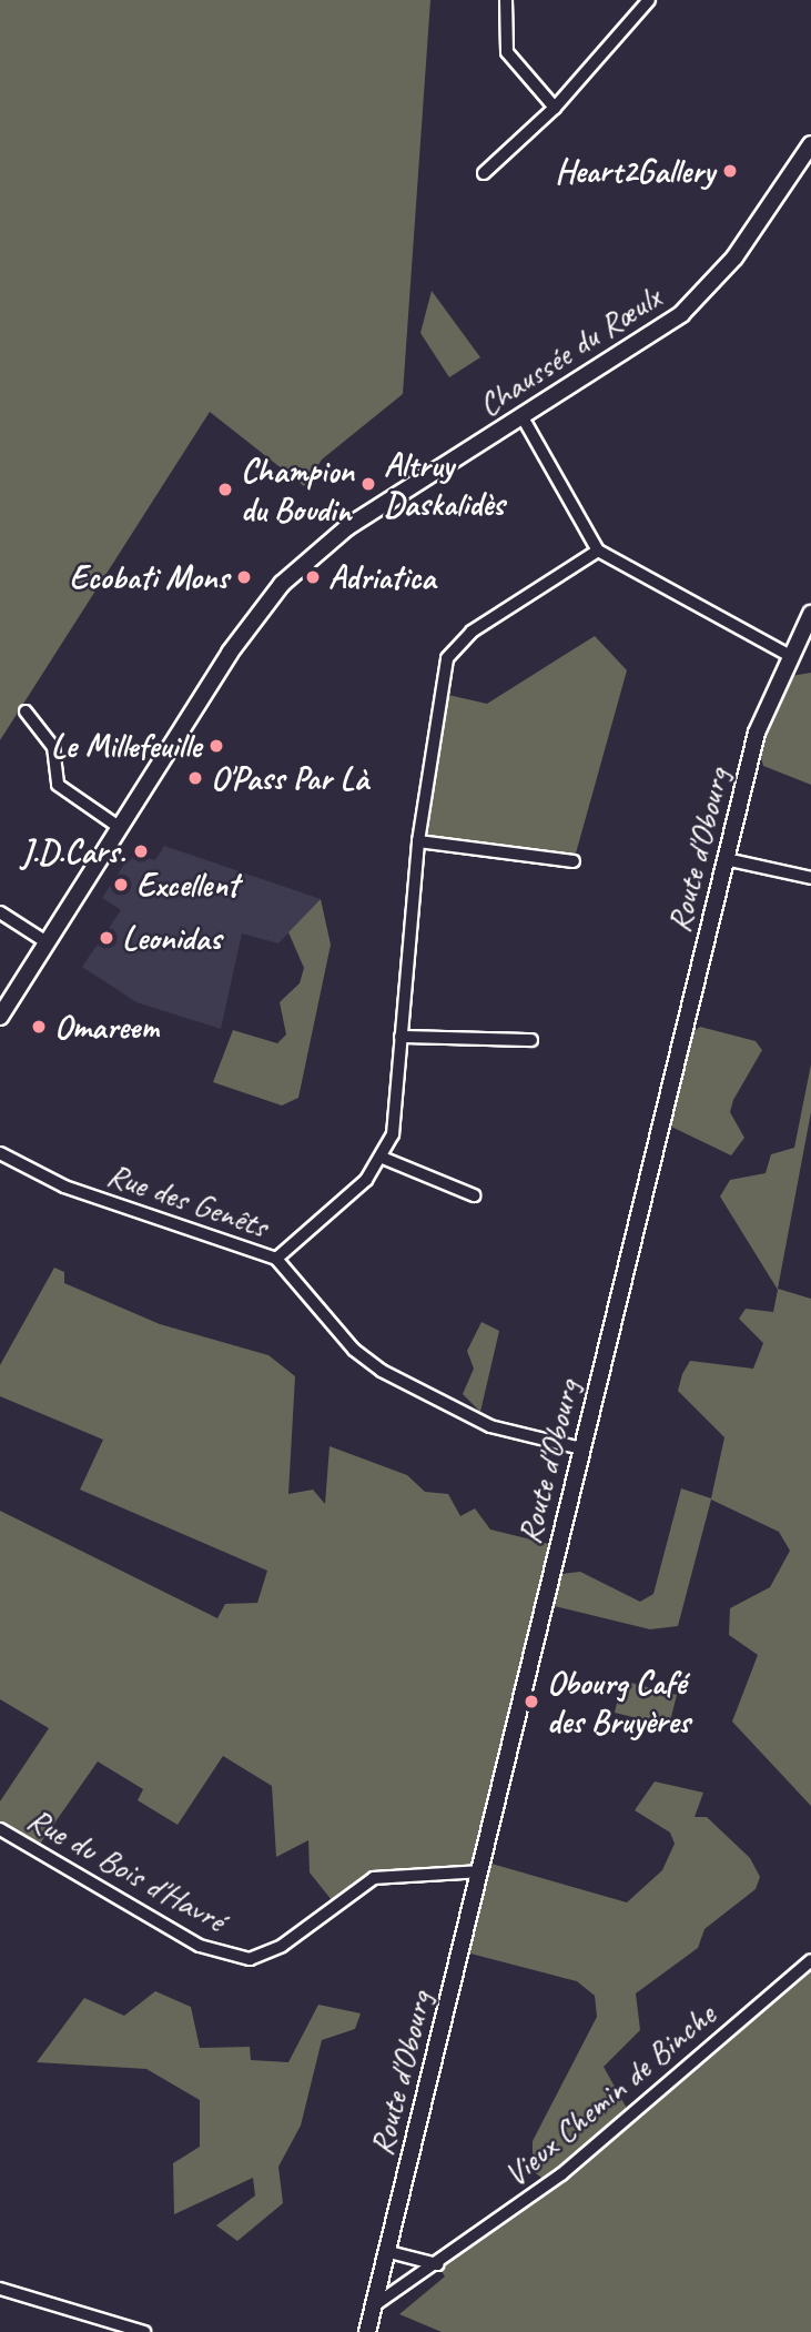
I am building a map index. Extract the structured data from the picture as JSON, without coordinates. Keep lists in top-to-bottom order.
{
  "streets": {
    "main road": ["Chaussée du Rœulx", "Route d'Obourg"],
    "street": ["Rue des Genêts", "Rue du Bois d'Havré", "Vieux Chemin de Binche"]
  },
  "crossings": [
    ["Route d'Obourg", "Rue des Genêts"],
    ["Route d'Obourg", "Rue du Bois d'Havré"],
    ["Route d'Obourg", "Vieux Chemin de Binche"]
  ],
  "places": [
    "Heart2Gallery",
    "Altruy Daskalidès",
    "Champion du Boudin",
    "Ecobati Mons",
    "Adriatica",
    "Le Millefeuille",
    "O'Pass Par Là",
    "J.D.Cars.",
    "Excellent",
    "Leonidas",
    "Omareem",
    "Obourg Café des Bruyères"
  ]
}
